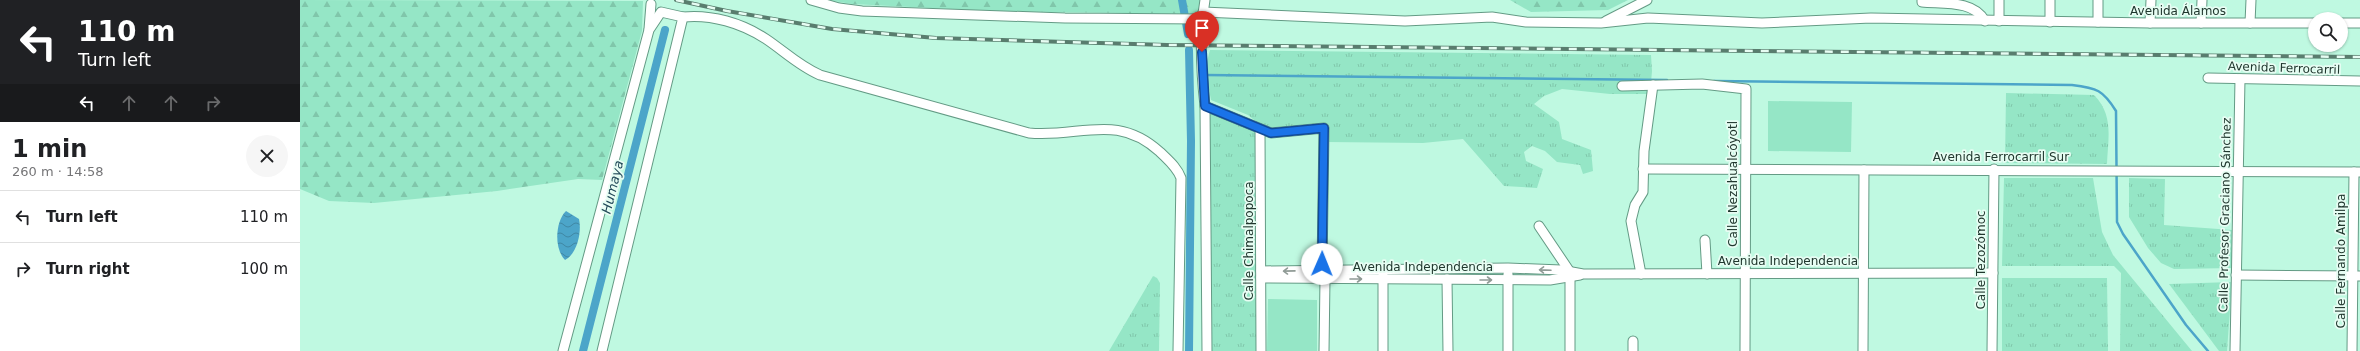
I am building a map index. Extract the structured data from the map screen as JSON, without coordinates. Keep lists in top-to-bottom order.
{
  "streets": {
    "street": [
      "Avenida Álamos",
      "Avenida Ferrocarril",
      "Avenida Ferrocarril Sur",
      "Calle Nezahualcóyotl",
      "Calle Profesor Graciano Sánchez",
      "Calle Chimalpopoca",
      "Calle Tezozómoc",
      "Avenida Independencia",
      "Calle Fernando Amilpa"
    ]
  },
  "crossings": [
    ["Avenida Ferrocarril", "Calle Profesor Graciano Sánchez"],
    ["Avenida Ferrocarril Sur", "Calle Nezahualcóyotl"],
    ["Avenida Ferrocarril Sur", "Calle Profesor Graciano Sánchez"],
    ["Avenida Ferrocarril Sur", "Calle Tezozómoc"],
    ["Avenida Ferrocarril Sur", "Calle Fernando Amilpa"],
    ["Calle Nezahualcóyotl", "Avenida Independencia"],
    ["Calle Chimalpopoca", "Avenida Independencia"],
    ["Calle Tezozómoc", "Avenida Independencia"]
  ],
  "water": ["Humaya"],
  "page": {
    "turn": ["110 m", "Turn left"],
    "heading": ["1 min", "260 m · 14:58"],
    "list": [
      {
        "name": "Turn left",
        "value": "110 m"
      },
      {
        "name": "Turn right",
        "value": "100 m"
      }
    ]
  }
}
